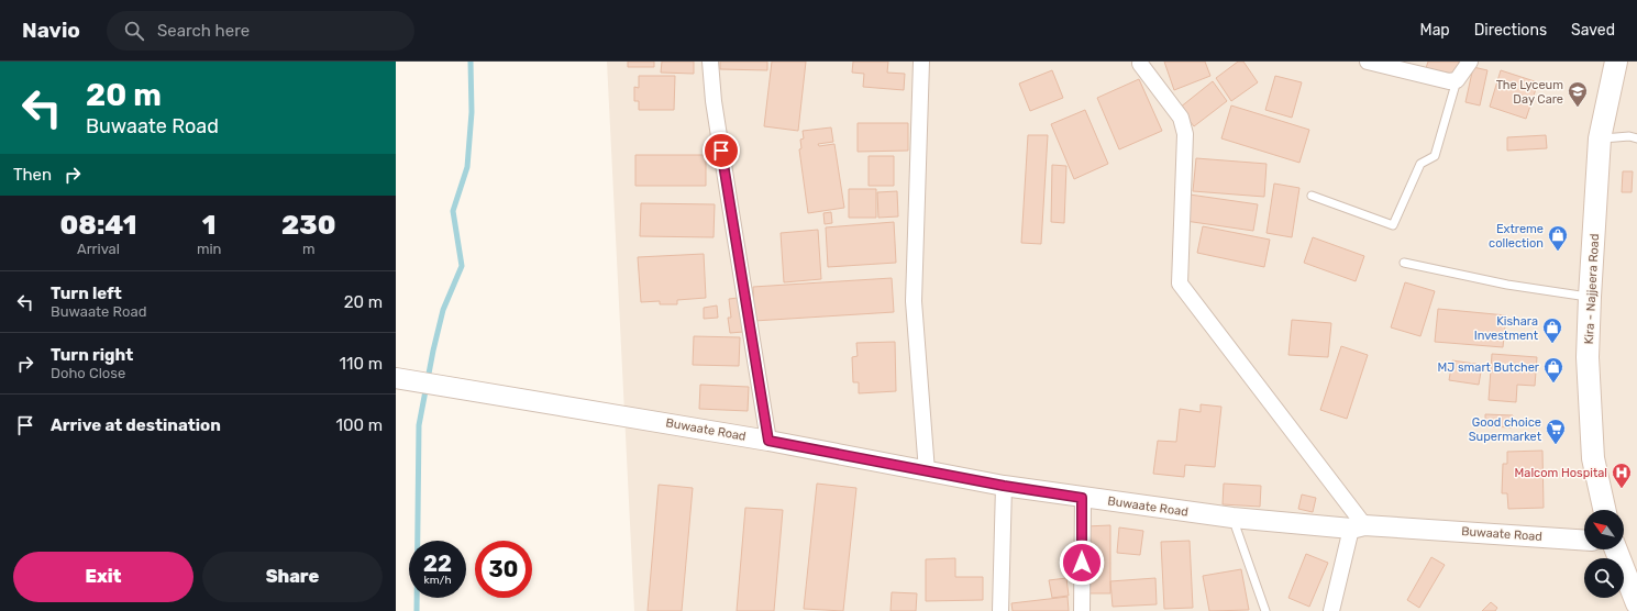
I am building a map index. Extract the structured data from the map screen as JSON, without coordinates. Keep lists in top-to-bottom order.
{
  "streets": {
    "main road": ["Kira - Najjeera Road"],
    "street": ["Buwaate Road"]
  },
  "places": {
    "school or university": ["The Lyceum Day Care"],
    "shop": ["Extreme collection", "Kishara Investment", "MJ smart Butcher"],
    "supermarket": ["Good choice Supermarket"],
    "hospital": ["Malcom Hospital"]
  },
  "north": "top left",
  "page": {
    "header": "Navio",
    "search": "Search here",
    "nav": ["Map", "Directions", "Saved"],
    "turn": ["20 m", "Buwaate Road"],
    "then": "Then",
    "eta": [
      "08:41",
      "Arrival",
      "1",
      "min",
      "230",
      "m"
    ],
    "list": [
      {
        "name": "Turn left",
        "note": "Buwaate Road",
        "value": "20 m"
      },
      {
        "name": "Turn right",
        "note": "Doho Close",
        "value": "110 m"
      },
      {
        "name": "Arrive at destination",
        "value": "100 m"
      }
    ],
    "speed": "22 km/h",
    "limit": "30",
    "buttons": ["Exit", "Share"]
  }
}
